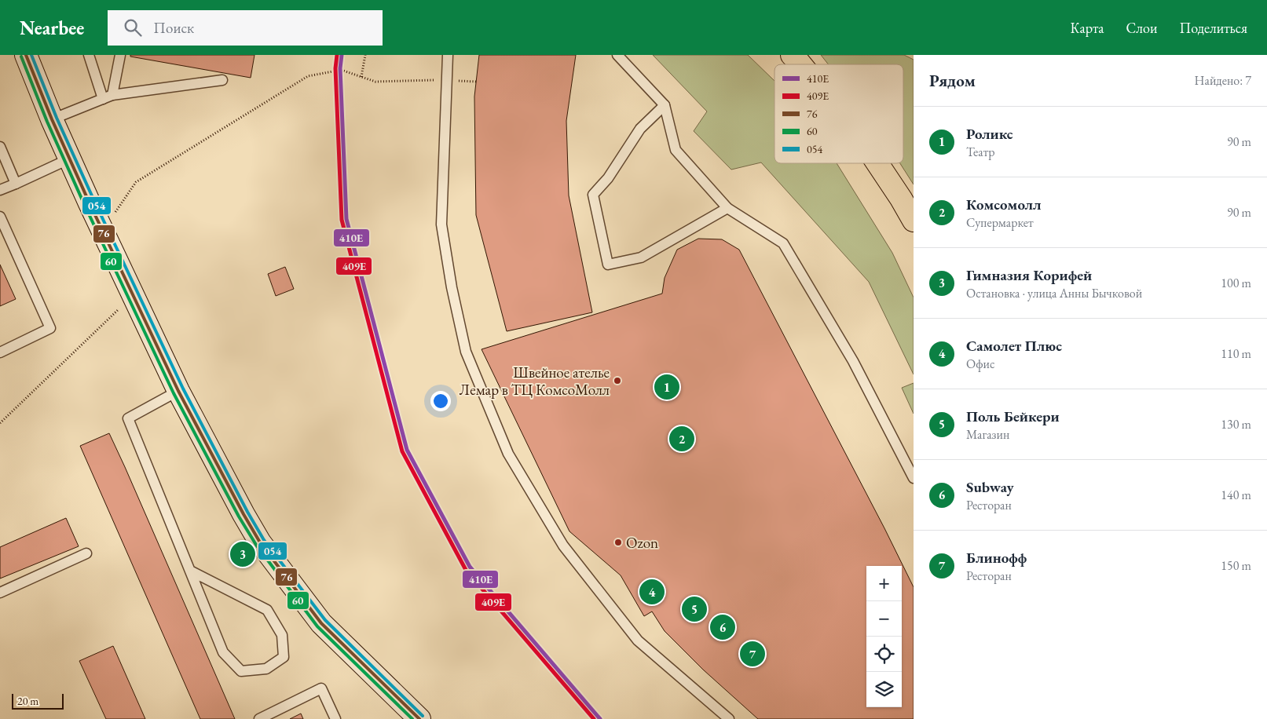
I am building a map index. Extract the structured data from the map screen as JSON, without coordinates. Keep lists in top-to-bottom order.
{
  "places": ["Швейное ателье Лемар в ТЦ КомсоМолл", "Ozon"],
  "lines": [
    "transit line 410E",
    "transit line 409E",
    "transit line 76",
    "transit line 054",
    "transit line 60"
  ],
  "legend": [
    "410E",
    "409E",
    "76",
    "60",
    "054"
  ],
  "scale_bar": "20 m",
  "page": {
    "header": "Nearbee",
    "search": "Поиск",
    "nav": ["Карта", "Слои", "Поделиться"],
    "heading": ["Рядом", "Найдено: 7"],
    "list": [
      {
        "mark": "1",
        "name": "Роликс",
        "note": "Театр",
        "value": "90 m"
      },
      {
        "mark": "2",
        "name": "Комсомолл",
        "note": "Супермаркет",
        "value": "90 m"
      },
      {
        "mark": "3",
        "name": "Гимназия Корифей",
        "note": "Остановка · улица Анны Бычковой",
        "value": "100 m"
      },
      {
        "mark": "4",
        "name": "Самолет Плюс",
        "note": "Офис",
        "value": "110 m"
      },
      {
        "mark": "5",
        "name": "Поль Бейкери",
        "note": "Магазин",
        "value": "130 m"
      },
      {
        "mark": "6",
        "name": "Subway",
        "note": "Ресторан",
        "value": "140 m"
      },
      {
        "mark": "7",
        "name": "Блинофф",
        "note": "Ресторан",
        "value": "150 m"
      }
    ],
    "pins": [
      "1",
      "2",
      "3",
      "4",
      "5",
      "6",
      "7"
    ],
    "map_buttons": ["+", "−"],
    "scale": "20 m"
  }
}
